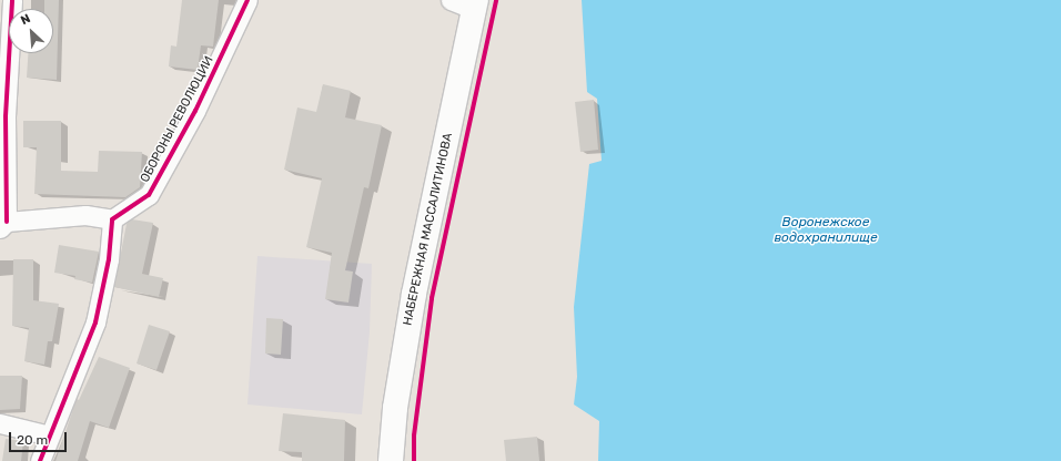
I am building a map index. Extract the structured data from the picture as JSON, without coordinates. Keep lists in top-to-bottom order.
{
  "streets": {
    "main road": ["НАБЕРЕЖНАЯ МАССАЛИТИНОВА"],
    "street": ["ОБОРОНЫ РЕВОЛЮЦИИ"]
  },
  "water": ["Воронежское водохранилище"],
  "scale_bar": "20 m",
  "north": "top left"
}
